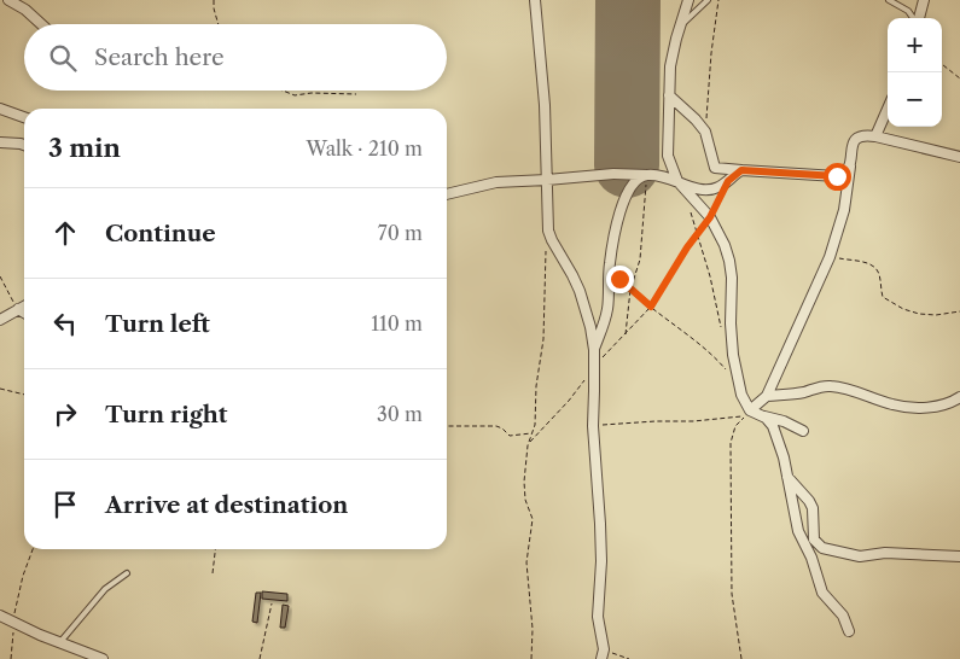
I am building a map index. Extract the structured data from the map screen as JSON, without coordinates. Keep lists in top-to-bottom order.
{
  "page": {
    "map_buttons": ["+", "−"],
    "search": "Search here",
    "heading": ["3 min", "Walk · 210 m"],
    "list": [
      ["Continue", "70 m"],
      ["Turn left", "110 m"],
      ["Turn right", "30 m"],
      "Arrive at destination"
    ]
  }
}
